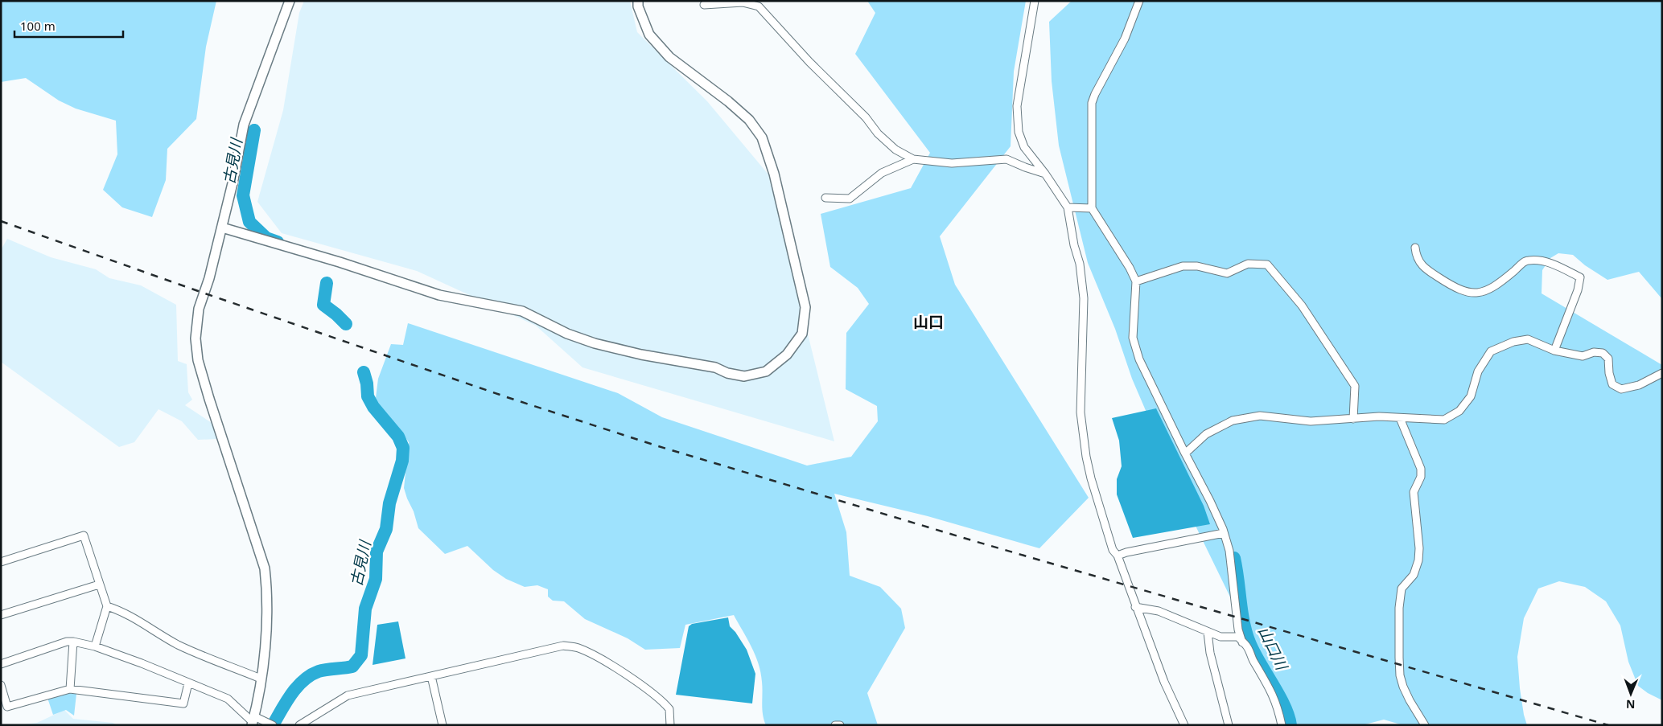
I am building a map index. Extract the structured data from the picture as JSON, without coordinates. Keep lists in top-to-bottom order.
{
  "districts": ["山口"],
  "water": ["古見川", "山口川"],
  "scale_bar": "100 m",
  "north": "bottom"
}
